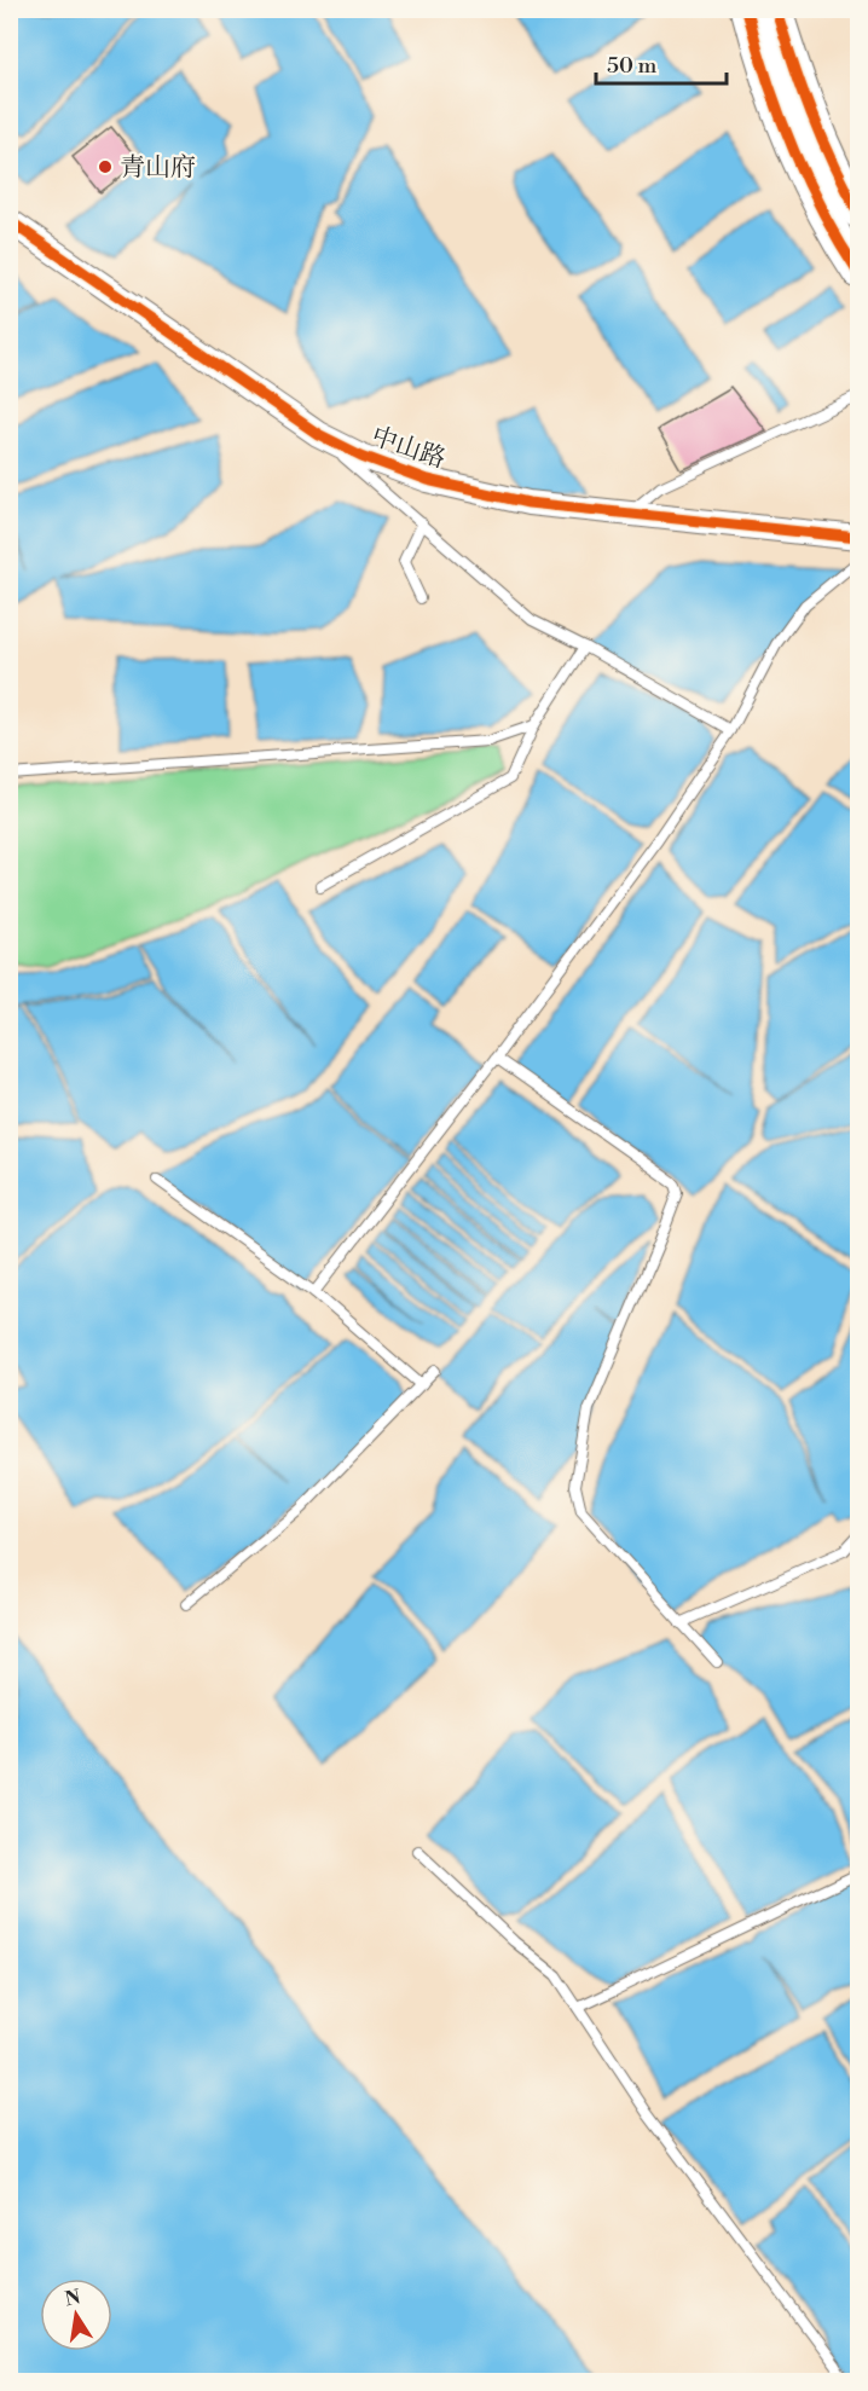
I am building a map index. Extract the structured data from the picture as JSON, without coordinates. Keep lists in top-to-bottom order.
{
  "streets": {
    "street": ["中山路"]
  },
  "places": ["青山府"],
  "scale_bar": "50 m",
  "north": "top"
}
